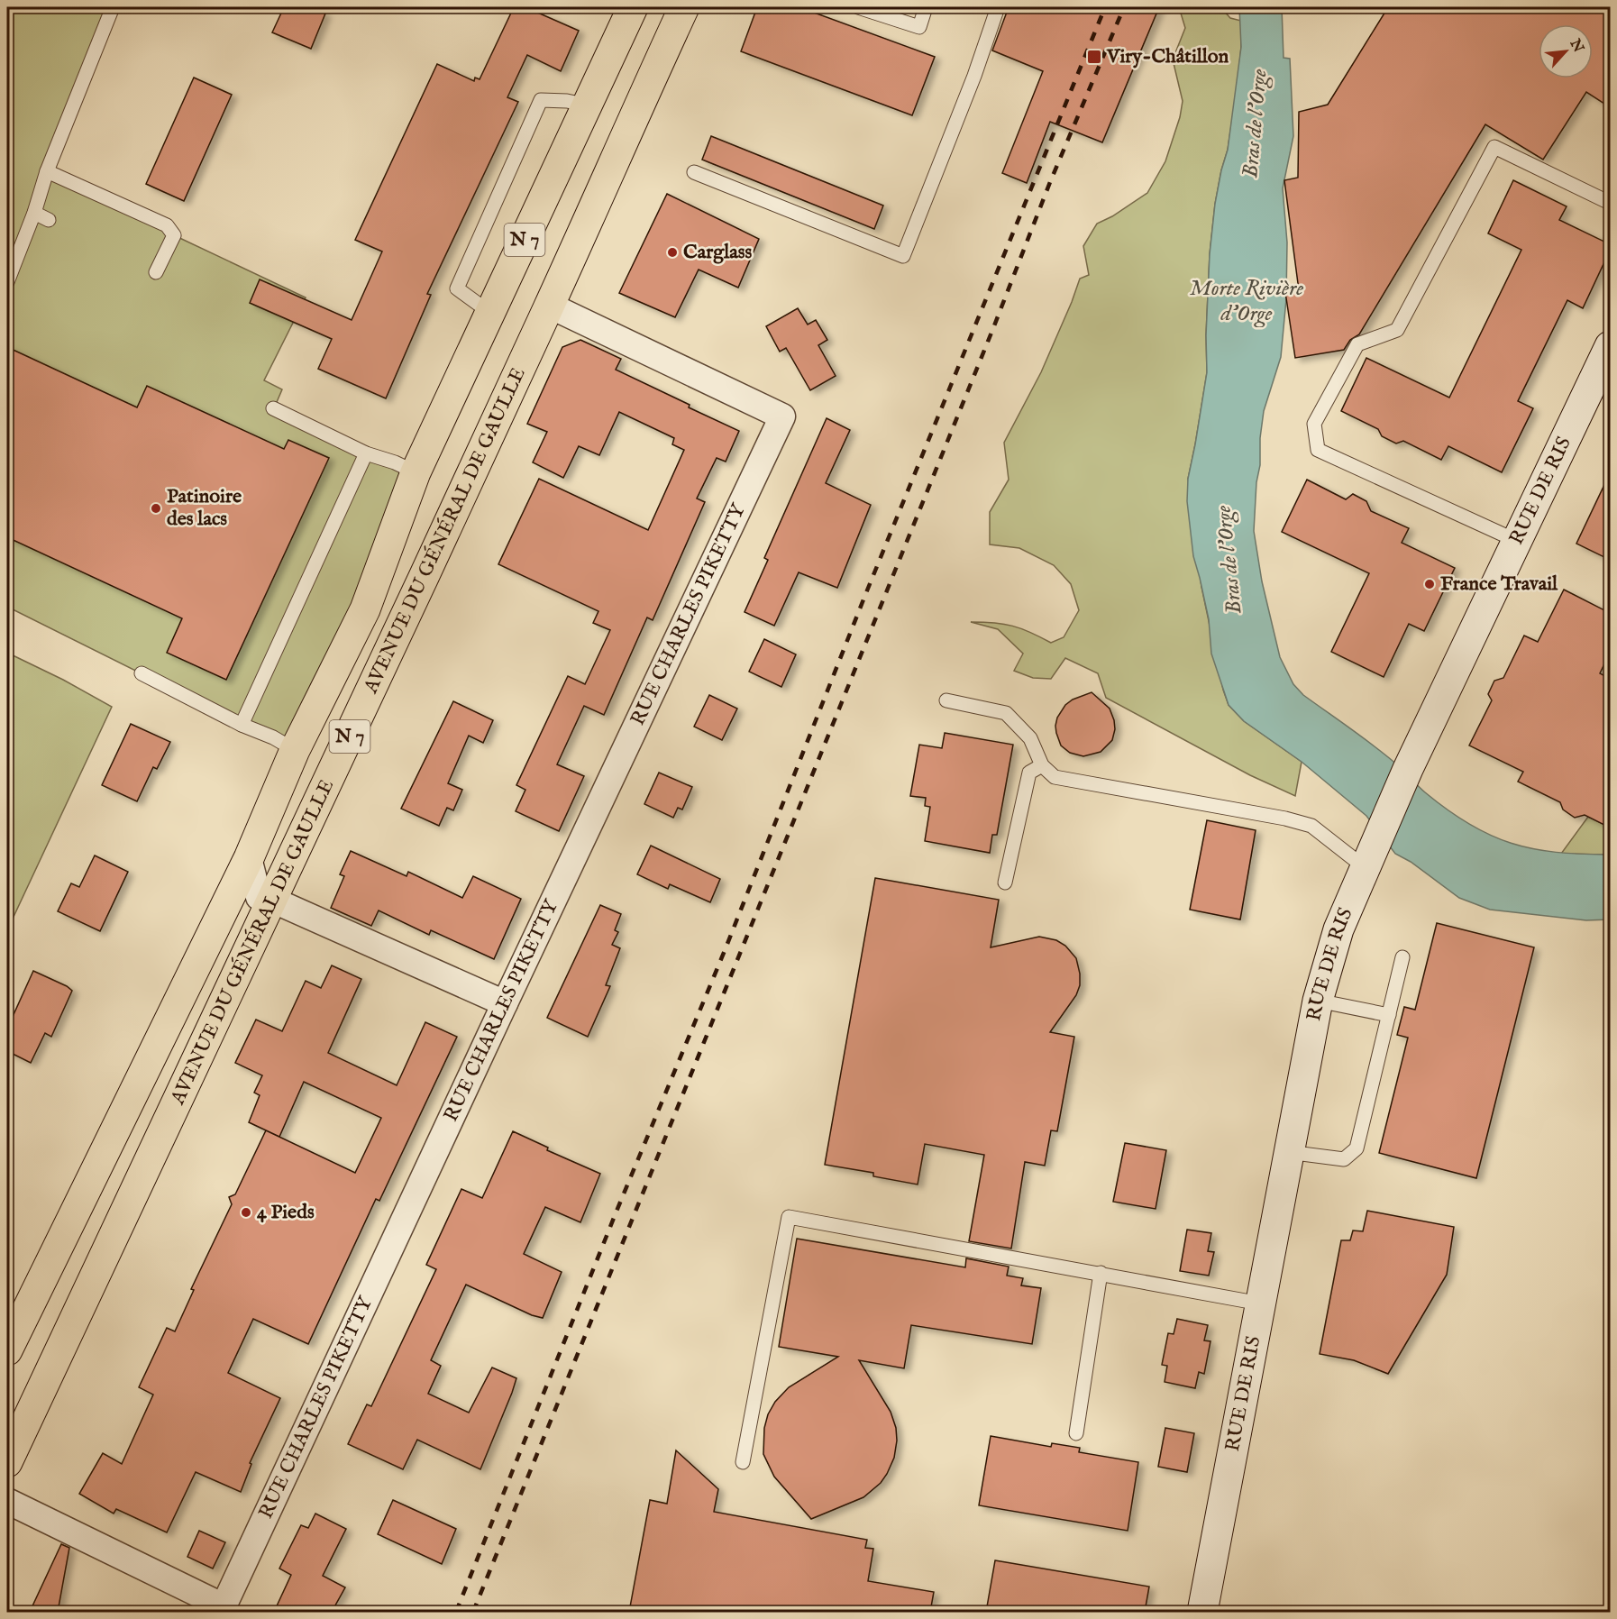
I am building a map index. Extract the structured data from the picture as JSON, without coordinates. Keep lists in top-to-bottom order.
{
  "streets": {
    "main road": ["N 7", "RUE DE RIS", "AVENUE DU GÉNÉRAL DE GAULLE"],
    "street": ["RUE CHARLES PIKETTY"]
  },
  "crossings": [
    ["N 7", "AVENUE DU GÉNÉRAL DE GAULLE"],
    ["AVENUE DU GÉNÉRAL DE GAULLE", "RUE CHARLES PIKETTY"]
  ],
  "water": ["Bras de l'Orge", "Morte Rivière d'Orge"],
  "places": {
    "transit": ["Viry-Châtillon"],
    "other": [
      "Carglass",
      "Patinoire des lacs",
      "France Travail",
      "4 Pieds"
    ]
  },
  "north": "top right"
}
